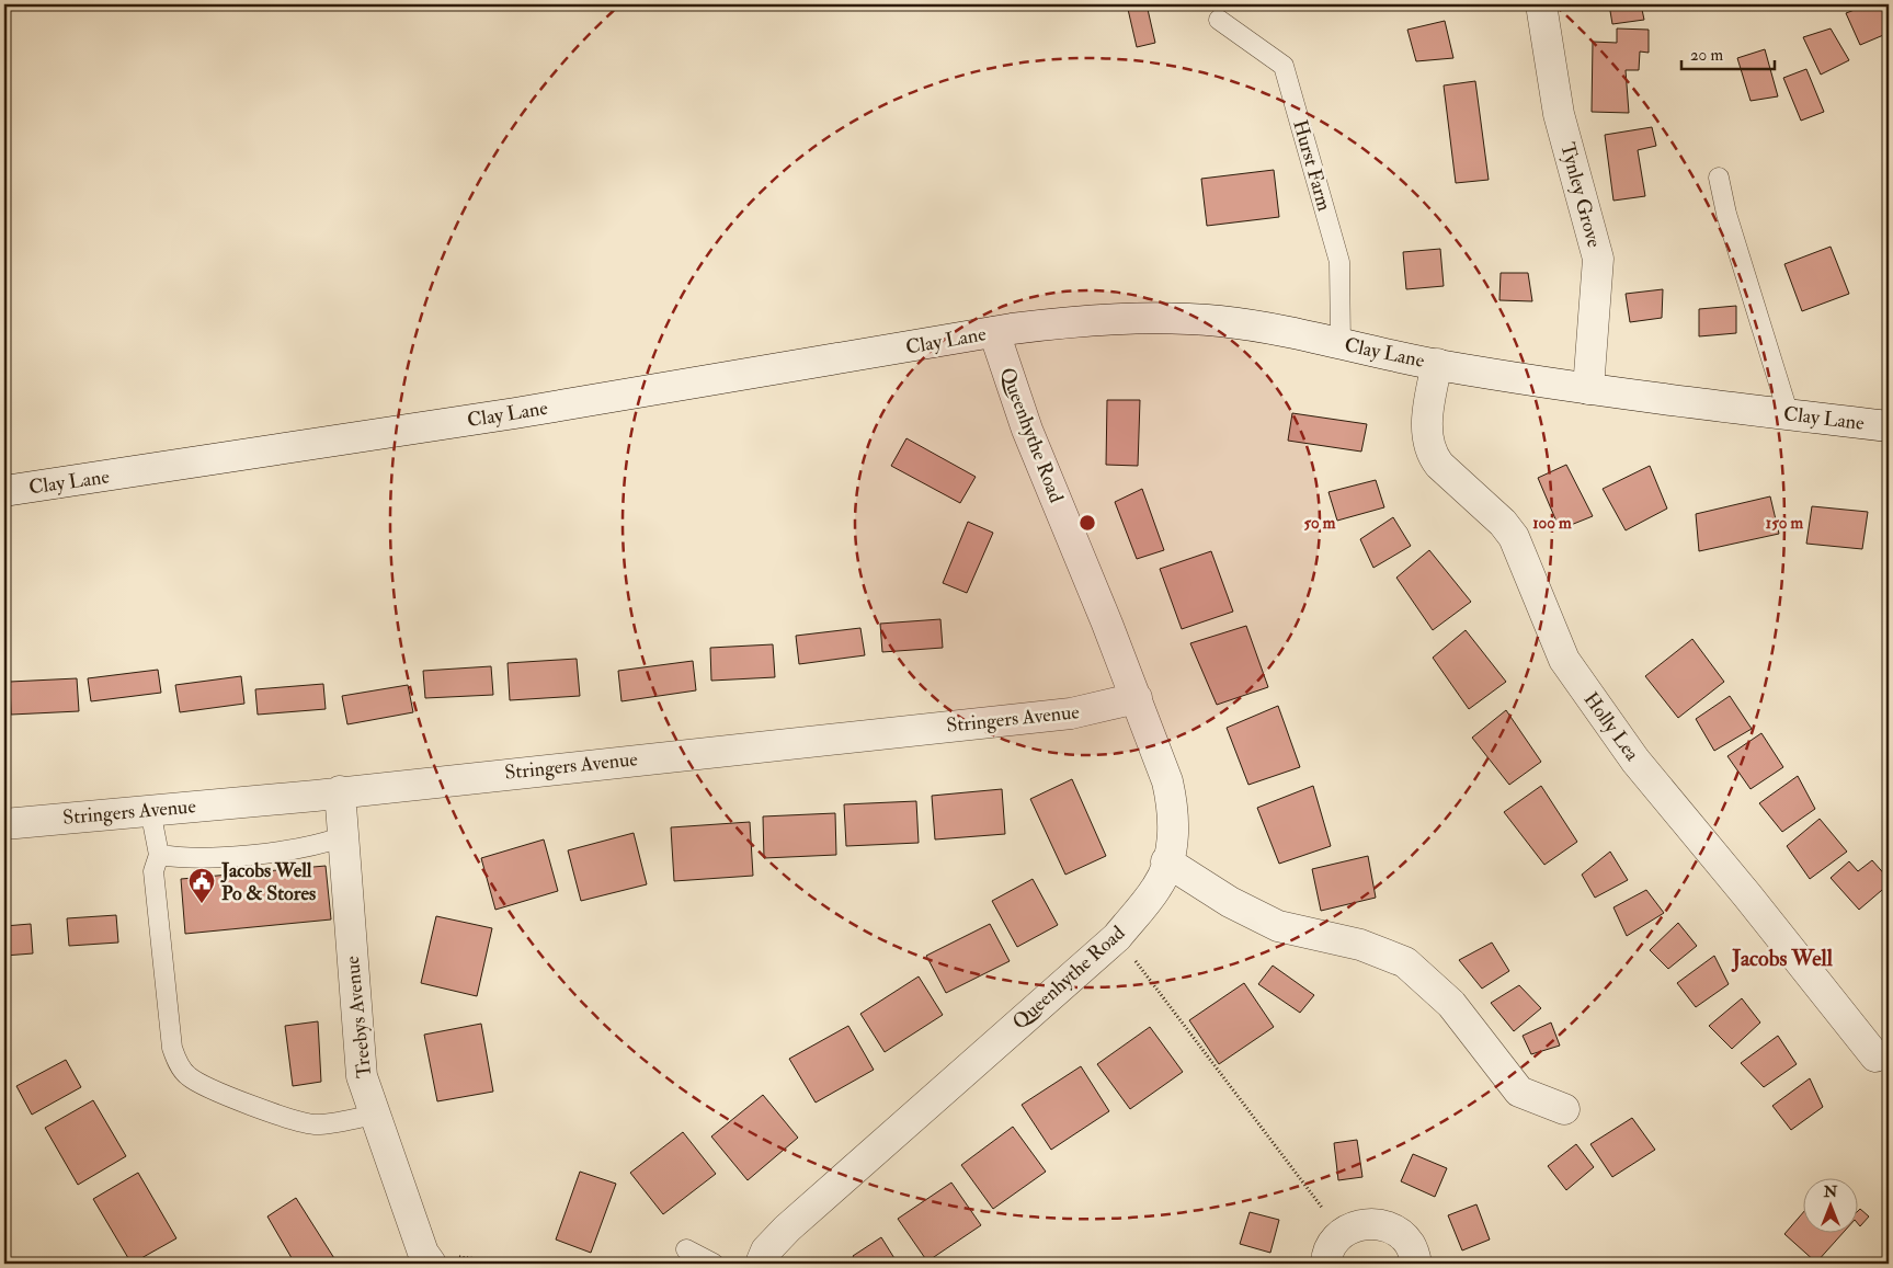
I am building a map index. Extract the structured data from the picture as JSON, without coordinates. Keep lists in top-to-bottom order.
{
  "streets": {
    "street": [
      "Tynley Grove",
      "Clay Lane",
      "Queenhythe Road",
      "Stringers Avenue",
      "Holly Lea",
      "Treebys Avenue"
    ],
    "lane": ["Hurst Farm"]
  },
  "crossings": [
    ["Hurst Farm", "Clay Lane"],
    ["Tynley Grove", "Clay Lane"],
    ["Clay Lane", "Queenhythe Road"],
    ["Clay Lane", "Holly Lea"],
    ["Queenhythe Road", "Stringers Avenue"],
    ["Stringers Avenue", "Treebys Avenue"]
  ],
  "districts": ["Jacobs Well"],
  "places": {
    "public building": ["Jacobs Well Po & Stores"]
  },
  "scale_bar": "20 m",
  "north": "top",
  "rings": ["50 m", "100 m", "150 m"]
}
